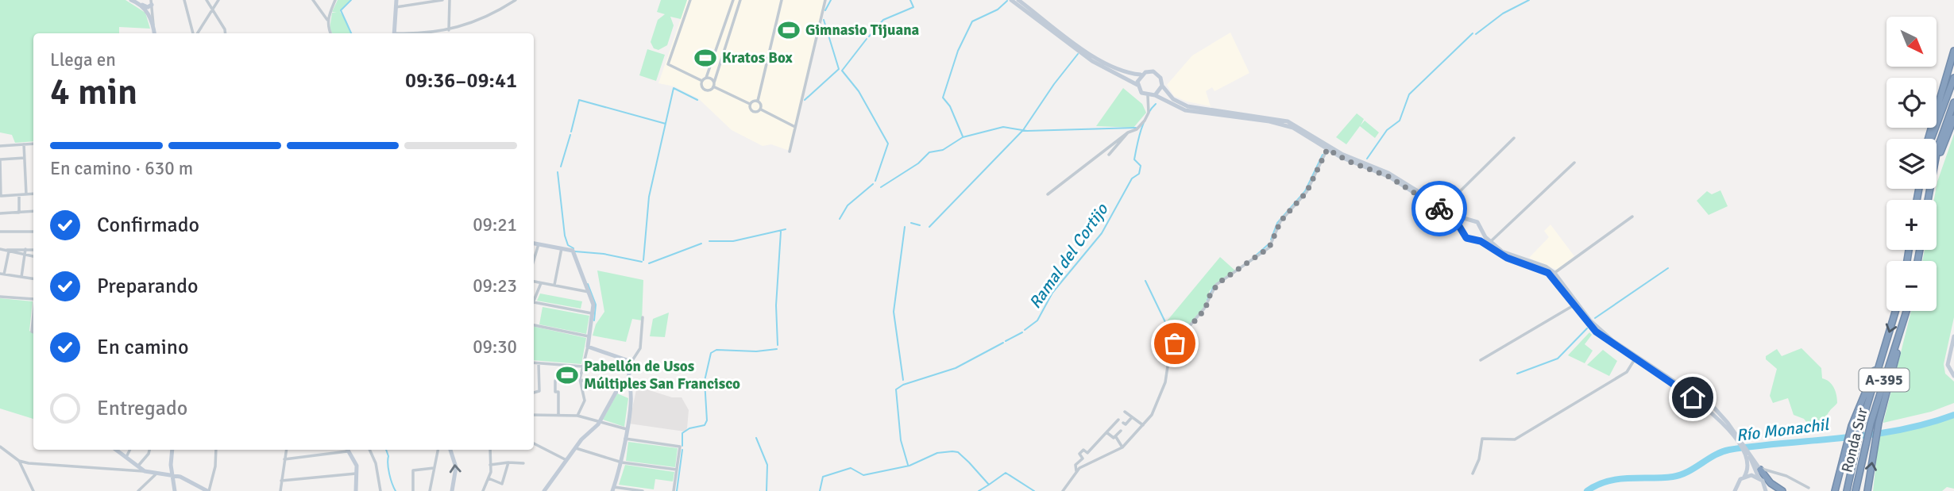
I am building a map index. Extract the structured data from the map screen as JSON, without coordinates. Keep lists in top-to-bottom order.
{
  "streets": {
    "highway": ["A-395", "Ronda Sur"]
  },
  "water": ["Ramal del Cortijo", "Río Monachil"],
  "places": {
    "sports": ["Gimnasio Tijuana", "Kratos Box", "Pabellón de Usos Múltiples San Francisco"]
  },
  "north": "bottom right",
  "page": {
    "map_buttons": ["+", "−"],
    "heading": ["4 min", "Llega en", "09:36–09:41"],
    "bar": "En camino · 630 m",
    "list": [
      ["Confirmado", "09:21"],
      ["Preparando", "09:23"],
      ["En camino", "09:30"],
      "Entregado"
    ]
  }
}
